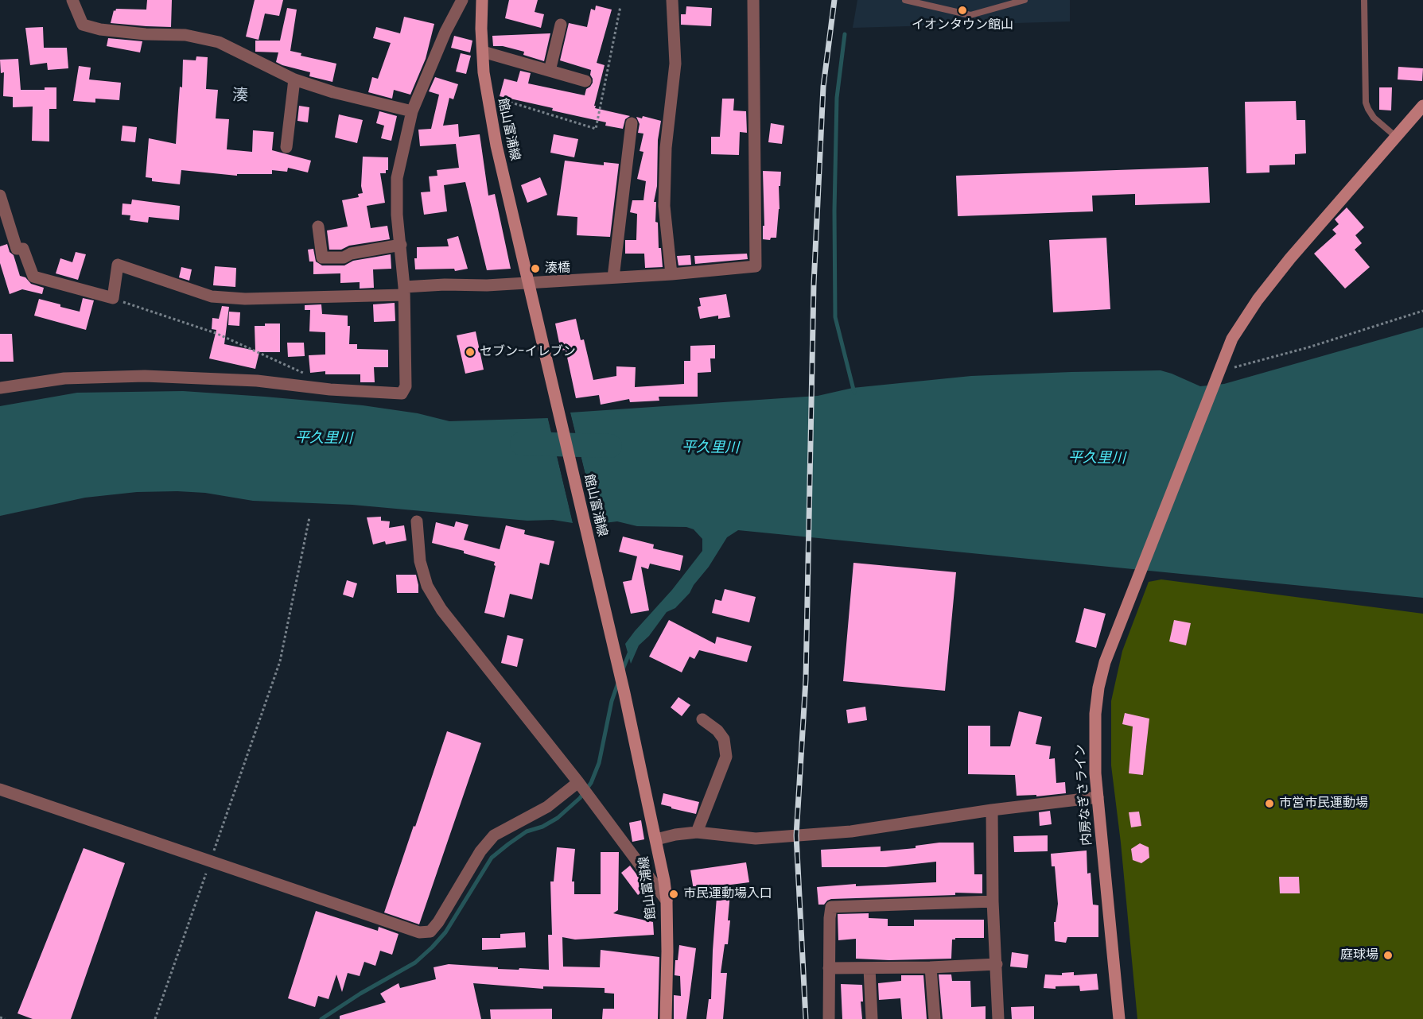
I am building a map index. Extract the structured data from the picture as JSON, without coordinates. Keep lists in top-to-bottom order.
{
  "streets": {
    "main road": ["館山富浦線", "内房なぎさライン"]
  },
  "districts": ["湊"],
  "water": ["平久里川"],
  "places": [
    "イオンタウン館山",
    "湊橋",
    "セブン-イレブン",
    "市営市民運動場",
    "市民運動場入口",
    "庭球場"
  ]
}
